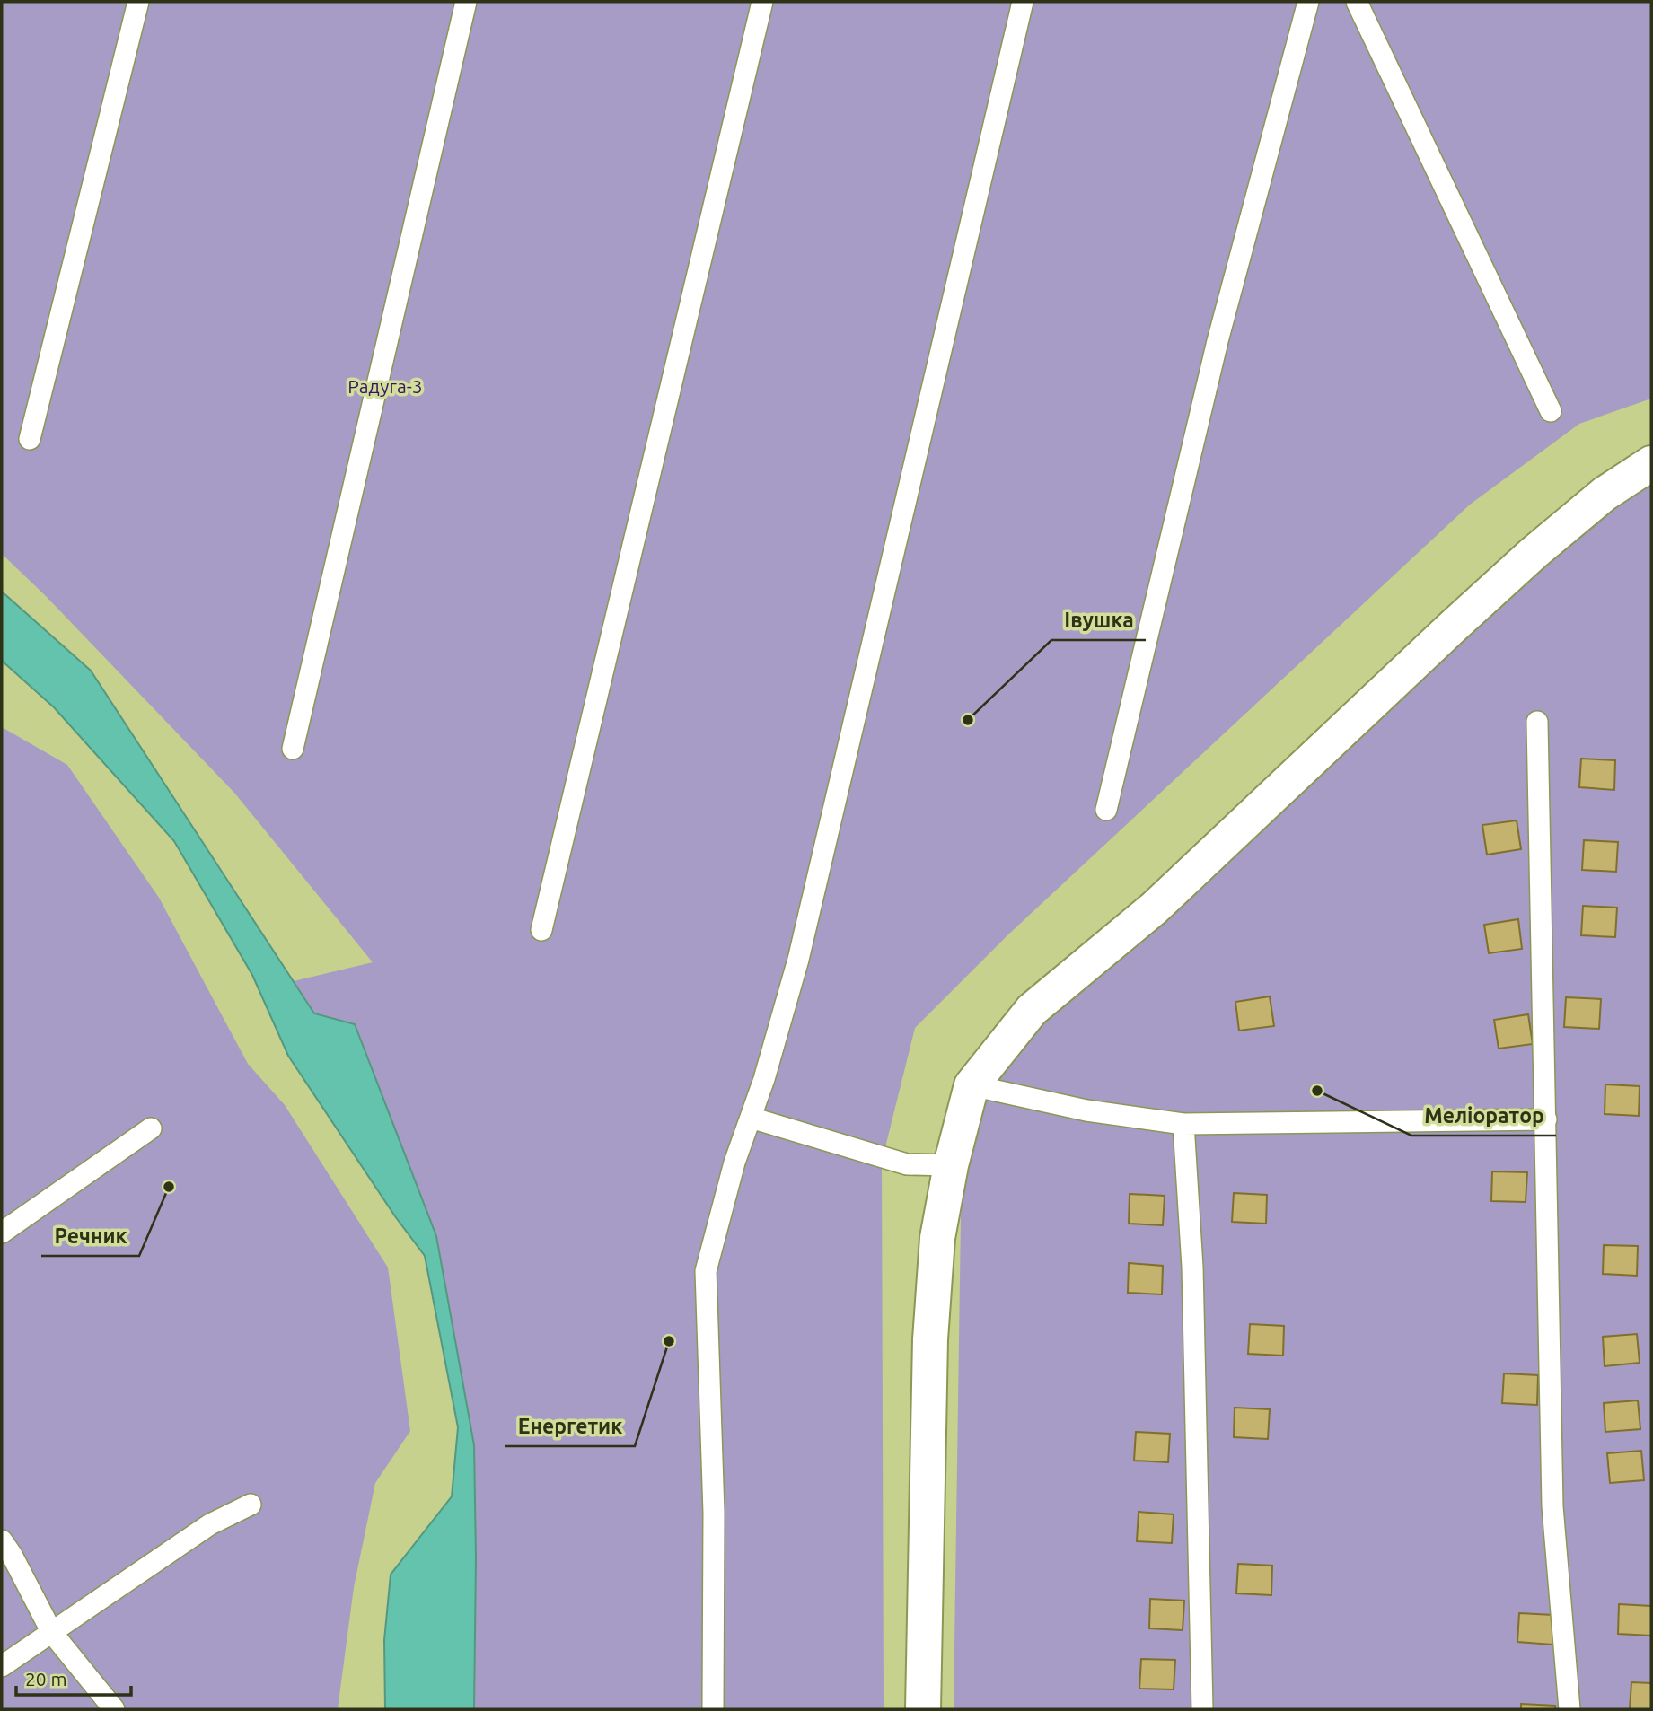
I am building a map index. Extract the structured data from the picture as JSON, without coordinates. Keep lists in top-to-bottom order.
{
  "parks": ["Радуга-3"],
  "places": [
    "Івушка",
    "Меліоратор",
    "Речник",
    "Енергетик"
  ],
  "scale_bar": "20 m"
}
